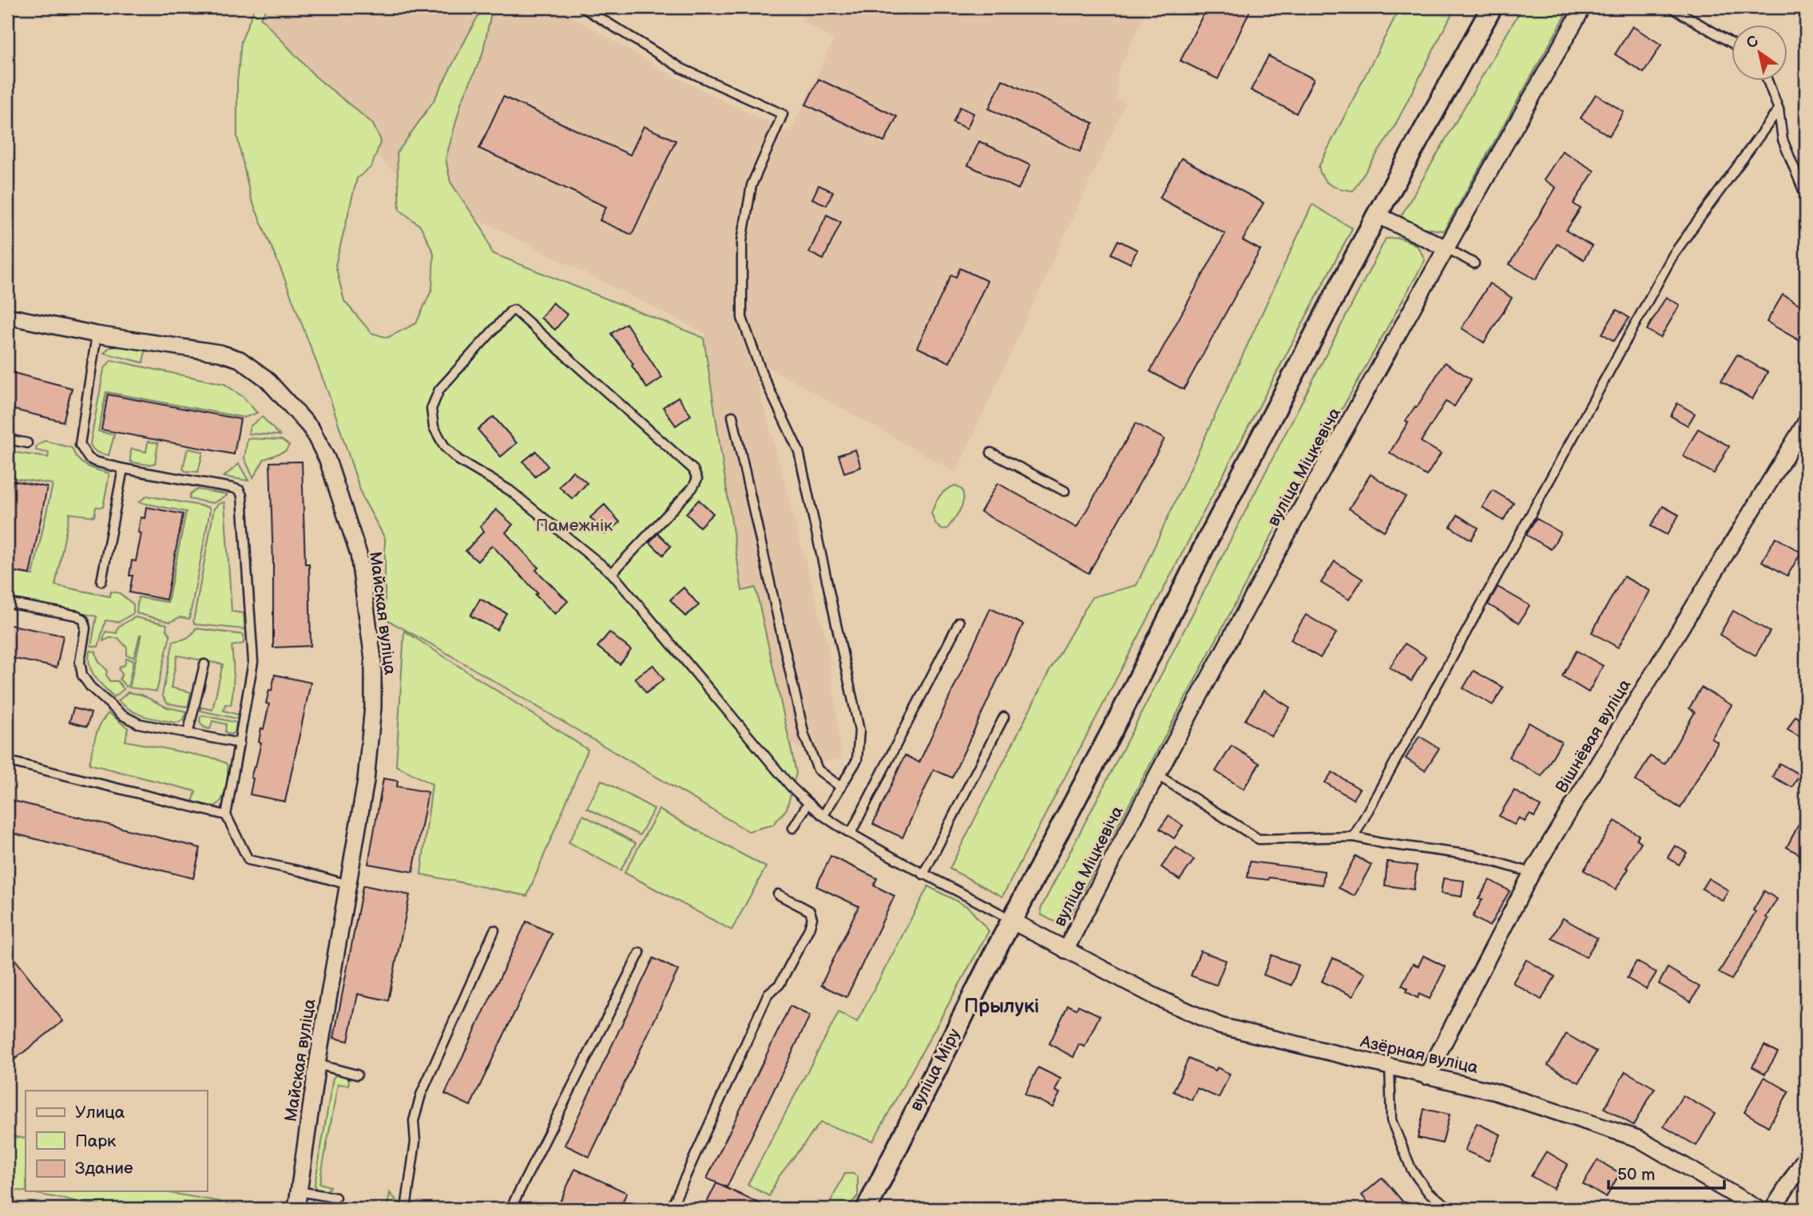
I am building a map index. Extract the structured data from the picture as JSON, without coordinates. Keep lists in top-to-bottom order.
{
  "streets": {
    "street": [
      "вуліца Міцкевіча",
      "Майская вуліца",
      "Вішнёвая вуліца",
      "Азёрная вуліца",
      "вуліца Міру"
    ]
  },
  "crossings": [
    ["вуліца Міцкевіча", "Азёрная вуліца"],
    ["Вішнёвая вуліца", "Азёрная вуліца"],
    ["Азёрная вуліца", "вуліца Міру"]
  ],
  "districts": ["Прылукі"],
  "parks": ["Памежнік"],
  "legend": ["Улица", "Парк", "Здание"],
  "scale_bar": "50 m",
  "north": "top left"
}
